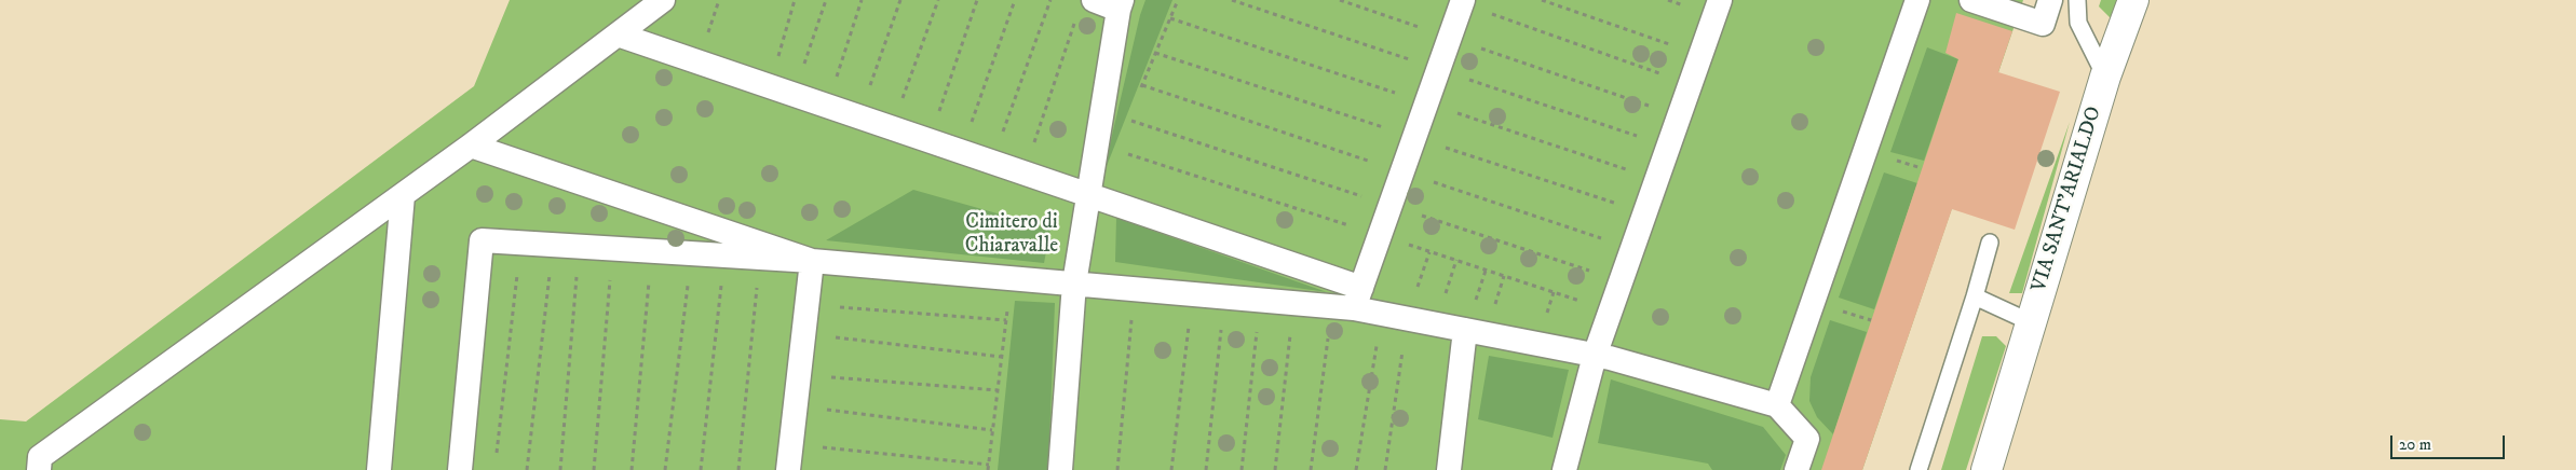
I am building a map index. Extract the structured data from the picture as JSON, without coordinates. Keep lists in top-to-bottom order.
{
  "streets": {
    "street": ["VIA SANT'ARIALDO"]
  },
  "parks": ["Cimitero di Chiaravalle"],
  "scale_bar": "20 m"
}
